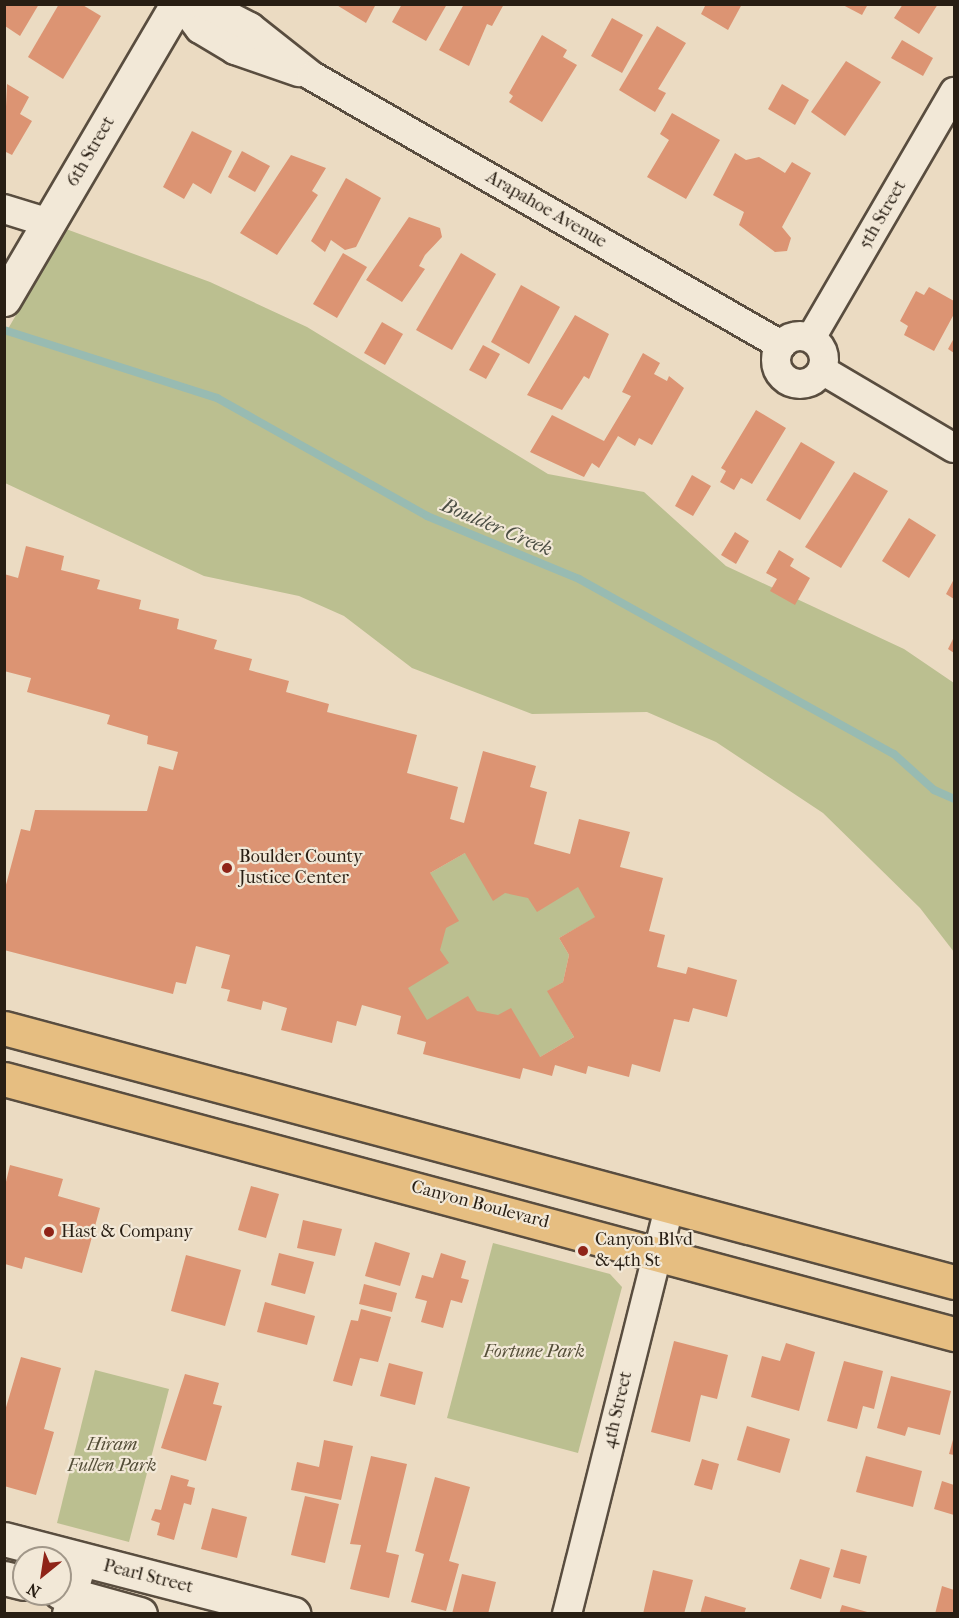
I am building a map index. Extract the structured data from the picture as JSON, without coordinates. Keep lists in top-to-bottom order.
{
  "streets": {
    "main road": ["Canyon Boulevard"],
    "street": [
      "6th Street",
      "Arapahoe Avenue",
      "5th Street",
      "4th Street",
      "Pearl Street"
    ]
  },
  "crossings": [
    ["Arapahoe Avenue", "5th Street"],
    ["Canyon Boulevard", "4th Street"]
  ],
  "water": ["Boulder Creek"],
  "parks": ["Fortune Park", "Hiram Fullen Park"],
  "places": ["Boulder County Justice Center", "Hast & Company", "Canyon Blvd & 4th St"],
  "north": "bottom left"
}
